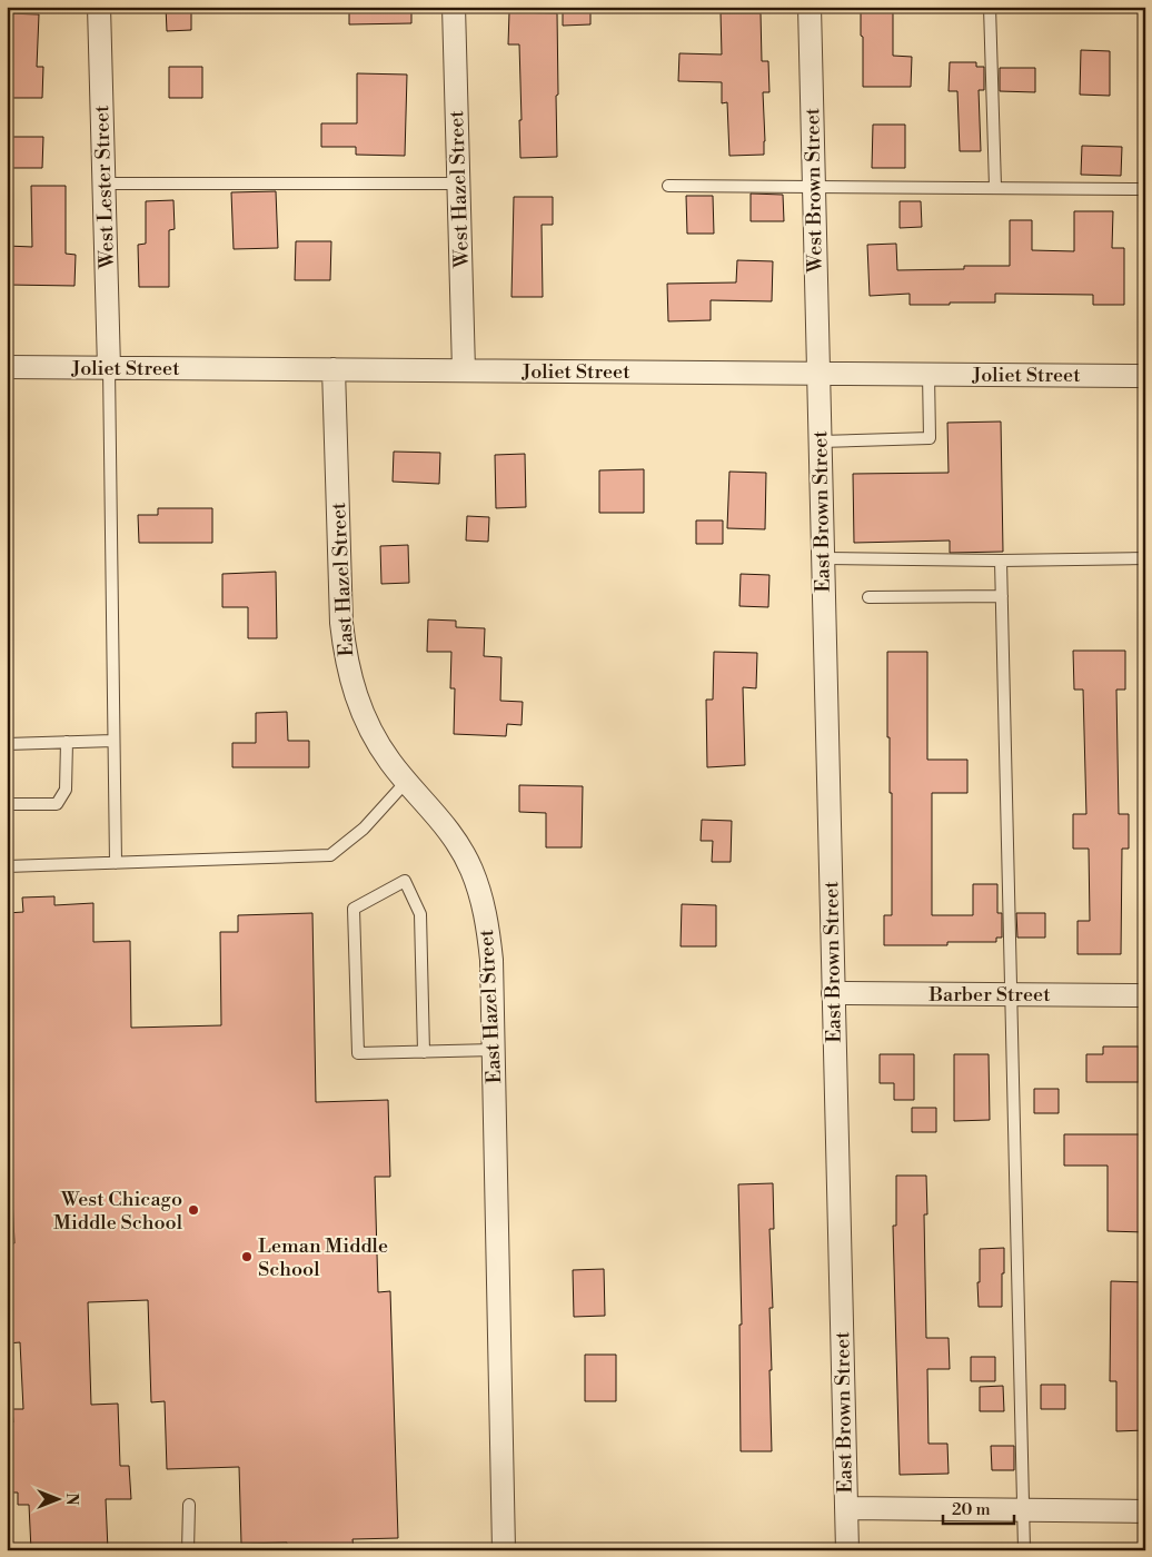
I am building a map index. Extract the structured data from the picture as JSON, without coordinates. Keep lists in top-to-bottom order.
{
  "streets": {
    "street": [
      "West Lester Street",
      "West Hazel Street",
      "West Brown Street",
      "Joliet Street",
      "East Brown Street",
      "East Hazel Street",
      "Barber Street"
    ]
  },
  "crossings": [
    ["West Lester Street", "Joliet Street"],
    ["West Hazel Street", "Joliet Street"],
    ["West Brown Street", "Joliet Street"],
    ["West Brown Street", "East Brown Street"],
    ["Joliet Street", "East Brown Street"],
    ["Joliet Street", "East Hazel Street"],
    ["East Brown Street", "Barber Street"]
  ],
  "places": ["West Chicago Middle School", "Leman Middle School"],
  "scale_bar": "20 m",
  "north": "right"
}
